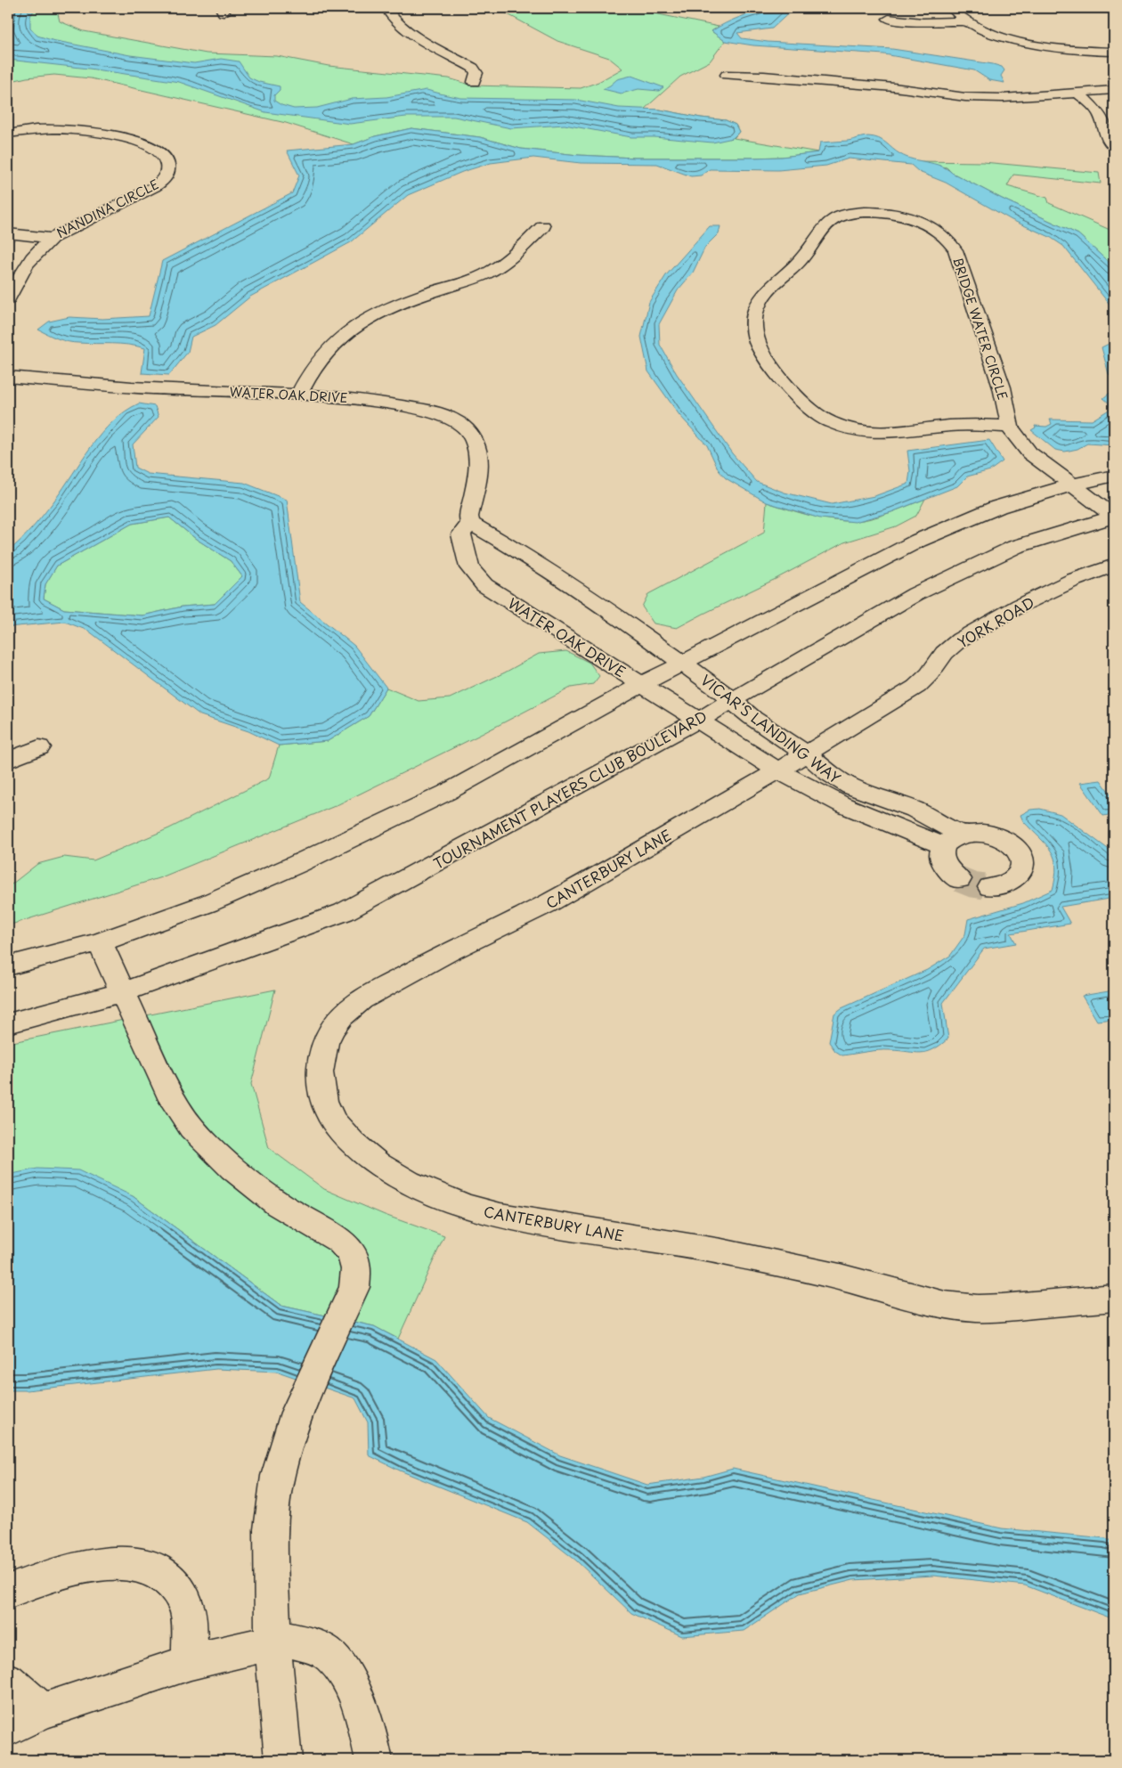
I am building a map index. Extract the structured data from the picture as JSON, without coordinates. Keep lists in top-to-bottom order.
{
  "streets": {
    "street": [
      "NANDINA CIRCLE",
      "BRIDGE WATER CIRCLE",
      "WATER OAK DRIVE",
      "YORK ROAD",
      "VICAR'S LANDING WAY",
      "TOURNAMENT PLAYERS CLUB BOULEVARD",
      "CANTERBURY LANE"
    ]
  },
  "crossings": [
    ["BRIDGE WATER CIRCLE", "TOURNAMENT PLAYERS CLUB BOULEVARD"],
    ["WATER OAK DRIVE", "VICAR'S LANDING WAY"],
    ["YORK ROAD", "VICAR'S LANDING WAY"],
    ["YORK ROAD", "CANTERBURY LANE"],
    ["VICAR'S LANDING WAY", "TOURNAMENT PLAYERS CLUB BOULEVARD"],
    ["VICAR'S LANDING WAY", "CANTERBURY LANE"]
  ]
}
